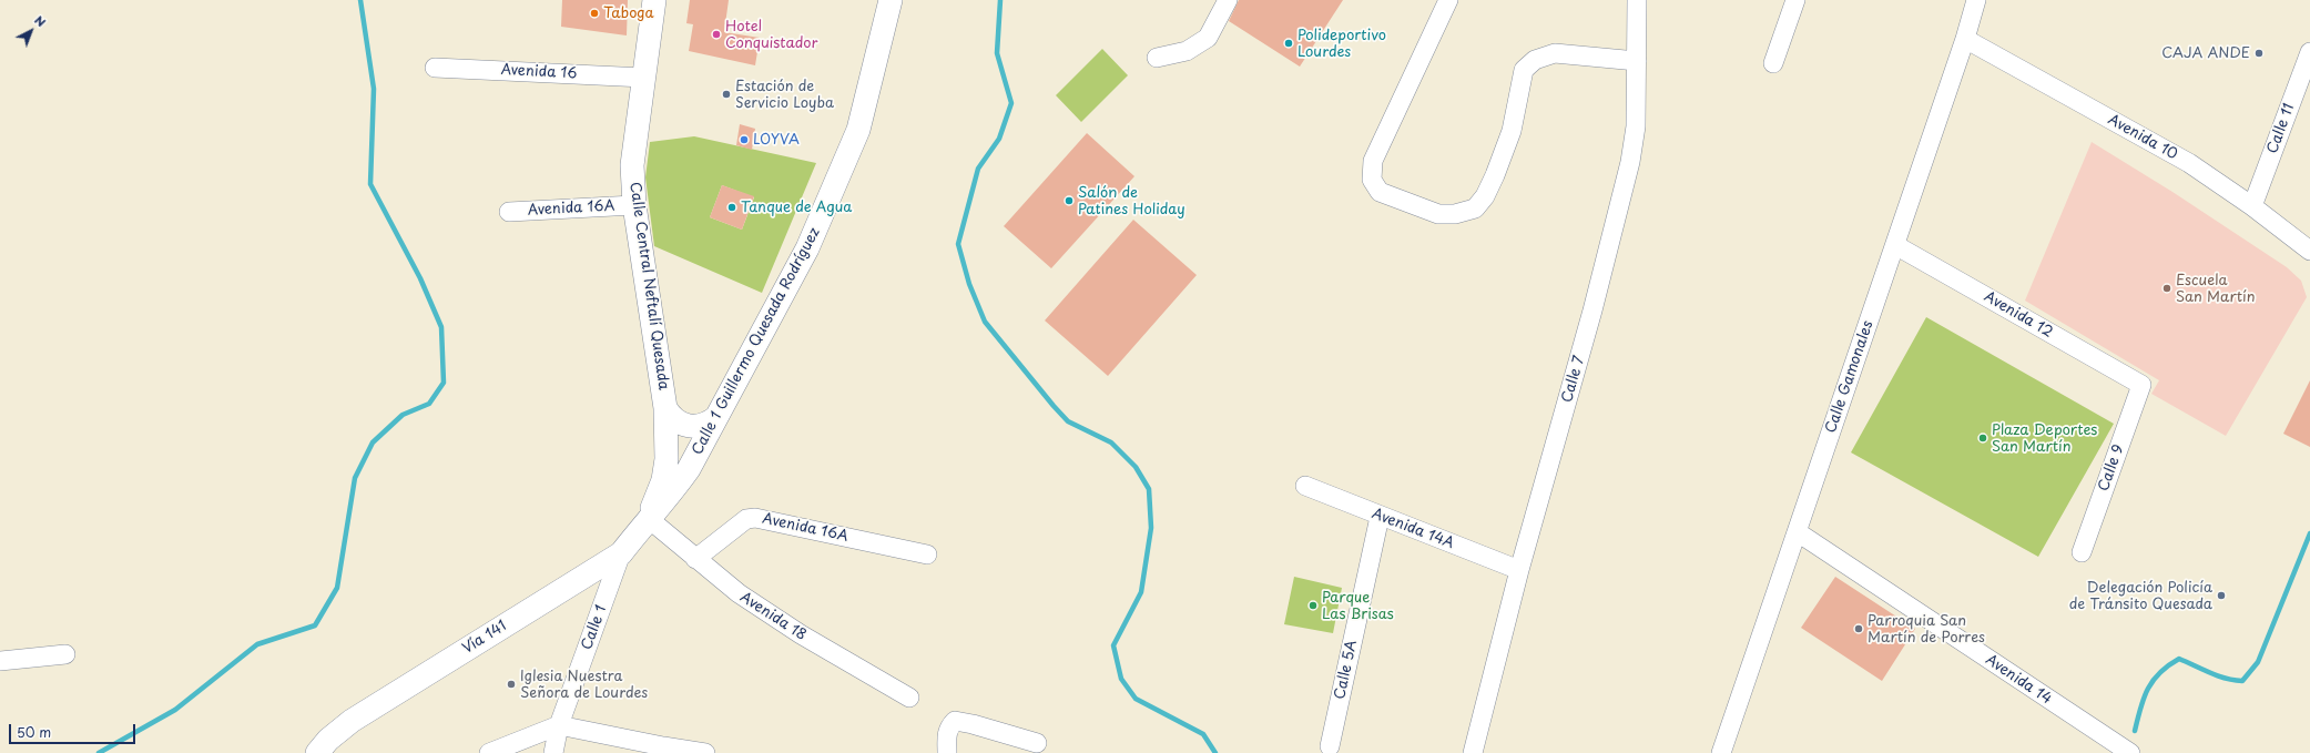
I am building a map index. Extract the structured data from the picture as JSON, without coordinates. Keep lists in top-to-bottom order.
{
  "streets": {
    "main road": ["Calle Central Neftalí Quesada", "Calle 1 Guillermo Quesada Rodríguez", "Vía 141"],
    "street": [
      "Avenida 16",
      "Calle 11",
      "Avenida 10",
      "Avenida 16A",
      "Avenida 12",
      "Calle Gamonales",
      "Calle 7",
      "Calle 9",
      "Avenida 14A",
      "Avenida 18",
      "Calle 1",
      "Calle 5A",
      "Avenida 14"
    ]
  },
  "crossings": [
    ["Avenida 16", "Calle Central Neftalí Quesada"],
    ["Calle 11", "Avenida 10"],
    ["Avenida 10", "Calle Gamonales"],
    ["Avenida 16A", "Calle Central Neftalí Quesada"],
    ["Avenida 16A", "Avenida 18"],
    ["Calle Central Neftalí Quesada", "Calle 1 Guillermo Quesada Rodríguez"],
    ["Calle Central Neftalí Quesada", "Avenida 18"],
    ["Calle Central Neftalí Quesada", "Vía 141"],
    ["Avenida 12", "Calle Gamonales"],
    ["Avenida 12", "Calle 9"],
    ["Calle 1 Guillermo Quesada Rodríguez", "Avenida 18"],
    ["Calle 1 Guillermo Quesada Rodríguez", "Vía 141"],
    ["Calle Gamonales", "Avenida 14"],
    ["Calle 7", "Avenida 14A"],
    ["Avenida 14A", "Calle 5A"],
    ["Avenida 18", "Vía 141"],
    ["Calle 1", "Vía 141"]
  ],
  "places": [
    "Taboga",
    "Hotel Conquistador",
    "Polideportivo Lourdes",
    "CAJA ANDE",
    "Estación de Servicio Loyba",
    "LOYVA",
    "Salón de Patines Holiday",
    "Tanque de Agua",
    "Escuela San Martín",
    "Plaza Deportes San Martín",
    "Delegación Policía de Tránsito Quesada",
    "Parque Las Brisas",
    "Parroquia San Martín de Porres",
    "Iglesia Nuestra Señora de Lourdes"
  ],
  "scale_bar": "50 m",
  "north": "top right"
}
